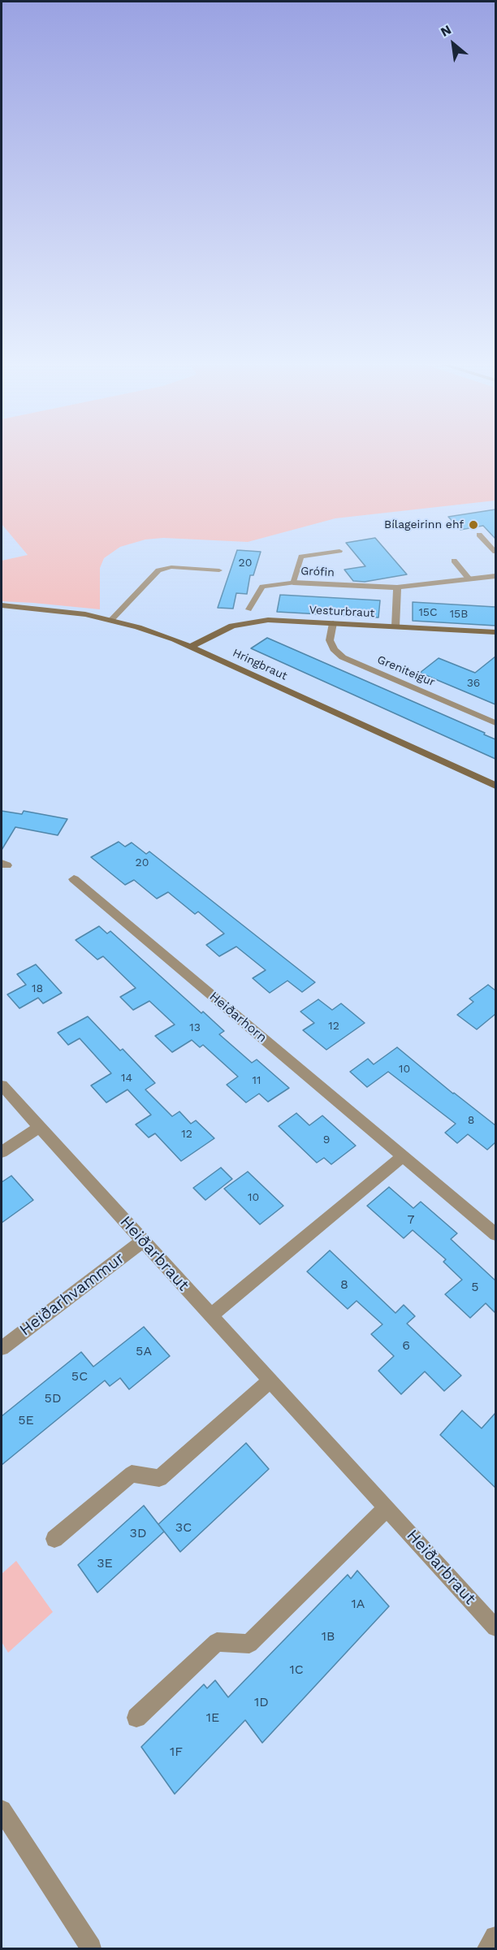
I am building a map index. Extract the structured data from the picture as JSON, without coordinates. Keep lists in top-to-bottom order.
{
  "streets": {
    "main road": ["Vesturbraut", "Hringbraut"],
    "street": [
      "Grófin",
      "Greniteigur",
      "Heiðarhorn",
      "Heiðarbraut",
      "Heiðarhvammur"
    ]
  },
  "crossings": [
    ["Vesturbraut", "Hringbraut"],
    ["Vesturbraut", "Greniteigur"],
    ["Heiðarbraut", "Heiðarhvammur"]
  ],
  "places": ["Bílageirinn ehf"],
  "house_numbers": [
    "20",
    "15C",
    "15B",
    "36",
    "20",
    "18",
    "12",
    "13",
    "10",
    "14",
    "11",
    "8",
    "12",
    "9",
    "10",
    "7",
    "8",
    "5",
    "6",
    "5A",
    "5C",
    "5D",
    "5E",
    "3C",
    "3D",
    "3E",
    "1A",
    "1B",
    "1C",
    "1D",
    "1E",
    "1F"
  ],
  "north": "top left"
}
